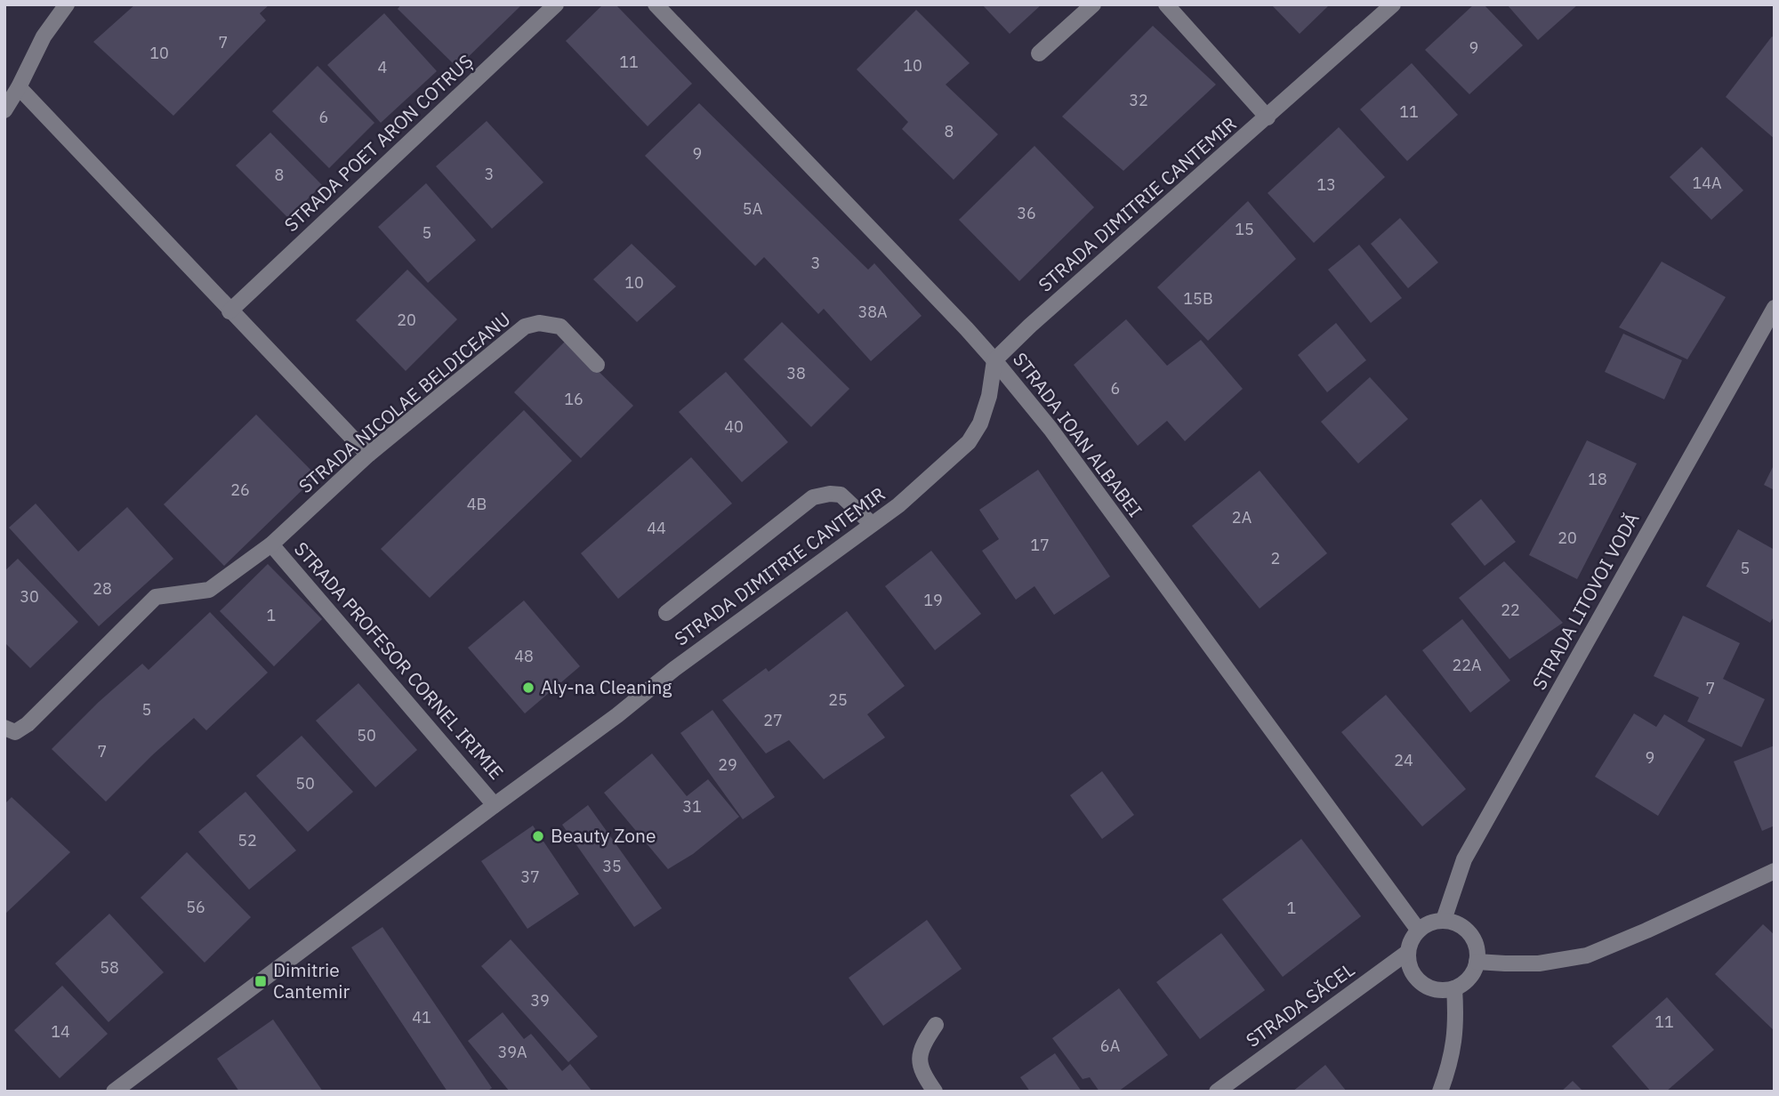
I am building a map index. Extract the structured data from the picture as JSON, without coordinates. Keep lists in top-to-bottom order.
{
  "streets": {
    "street": [
      "STRADA POET ARON COTRUȘ",
      "STRADA DIMITRIE CANTEMIR",
      "STRADA NICOLAE BELDICEANU",
      "STRADA IOAN ALBABEI",
      "STRADA LITOVOI VODĂ",
      "STRADA PROFESOR CORNEL IRIMIE",
      "STRADA SĂCEL"
    ]
  },
  "crossings": [
    ["STRADA DIMITRIE CANTEMIR", "STRADA IOAN ALBABEI"],
    ["STRADA DIMITRIE CANTEMIR", "STRADA PROFESOR CORNEL IRIMIE"],
    ["STRADA NICOLAE BELDICEANU", "STRADA PROFESOR CORNEL IRIMIE"],
    ["STRADA IOAN ALBABEI", "STRADA LITOVOI VODĂ"],
    ["STRADA IOAN ALBABEI", "STRADA SĂCEL"],
    ["STRADA LITOVOI VODĂ", "STRADA SĂCEL"]
  ],
  "places": {
    "other": ["Aly-na Cleaning", "Beauty Zone"],
    "transit": ["Dimitrie Cantemir"]
  },
  "house_numbers": [
    "7",
    "9",
    "10",
    "11",
    "10",
    "4",
    "32",
    "11",
    "6",
    "8",
    "9",
    "3",
    "8",
    "14A",
    "13",
    "5A",
    "36",
    "15",
    "5",
    "3",
    "10",
    "15B",
    "38A",
    "20",
    "38",
    "6",
    "16",
    "40",
    "18",
    "26",
    "4B",
    "2A",
    "44",
    "20",
    "17",
    "2",
    "5",
    "28",
    "30",
    "19",
    "22",
    "1",
    "48",
    "22A",
    "7",
    "25",
    "5",
    "27",
    "50",
    "7",
    "9",
    "24",
    "29",
    "50",
    "31",
    "52",
    "35",
    "37",
    "56",
    "1",
    "58",
    "39",
    "41",
    "11",
    "14",
    "6A",
    "39A"
  ]
}
